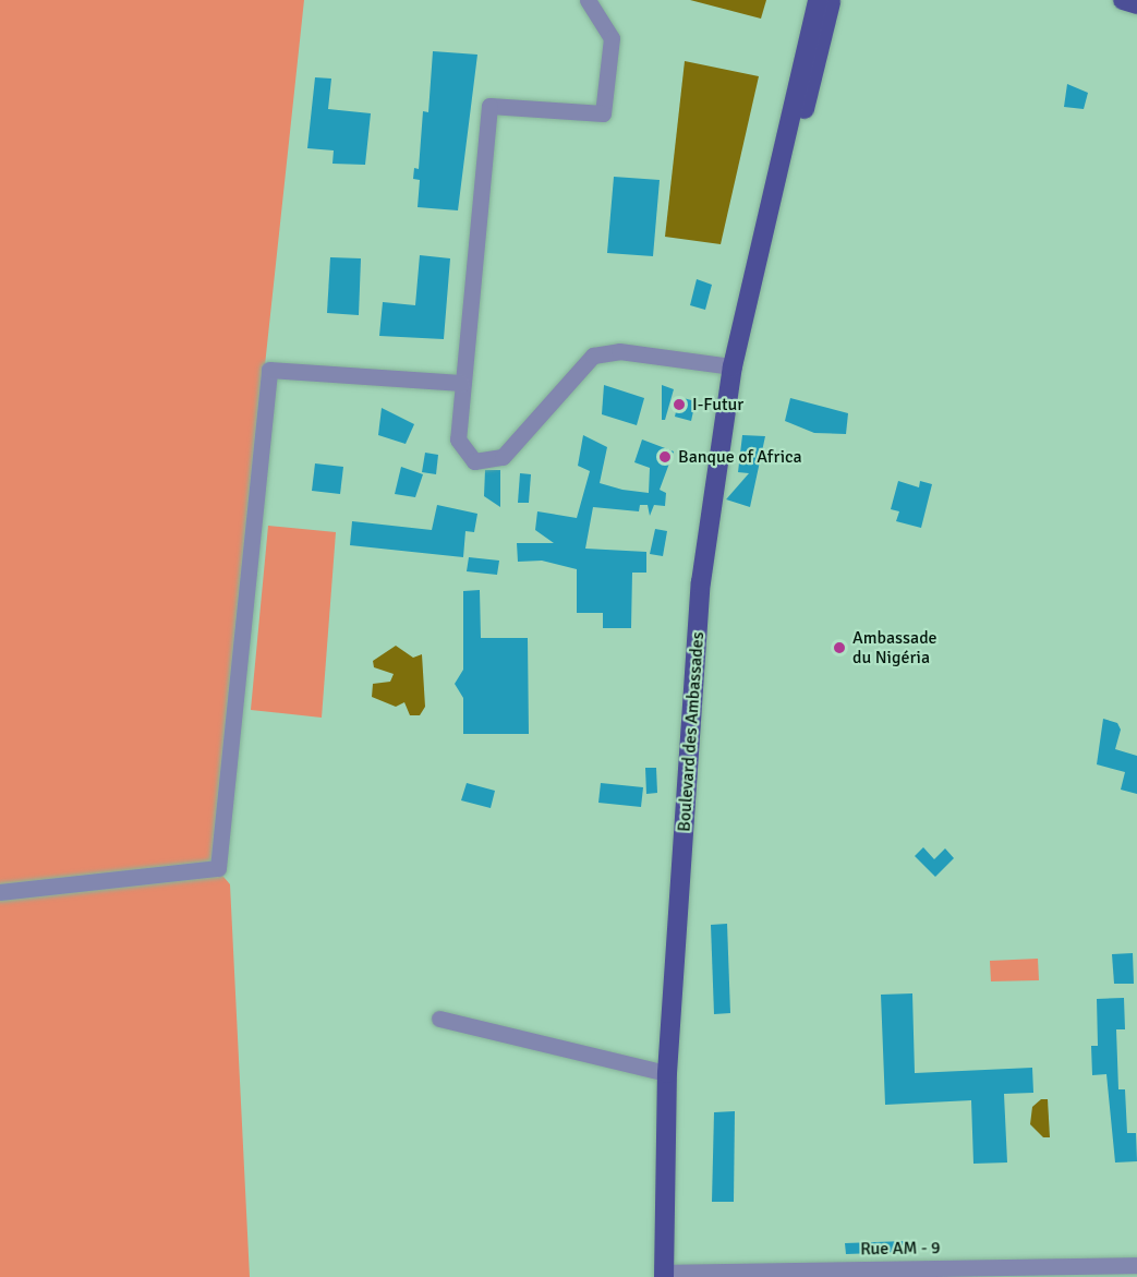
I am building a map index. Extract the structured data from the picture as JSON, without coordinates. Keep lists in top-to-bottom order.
{
  "streets": {
    "main road": ["Boulevard des Ambassades"],
    "street": ["Rue AM - 9"]
  },
  "crossings": [
    ["Boulevard des Ambassades", "Rue AM - 9"]
  ],
  "places": ["I-Futur", "Banque of Africa", "Ambassade du Nigéria"]
}
